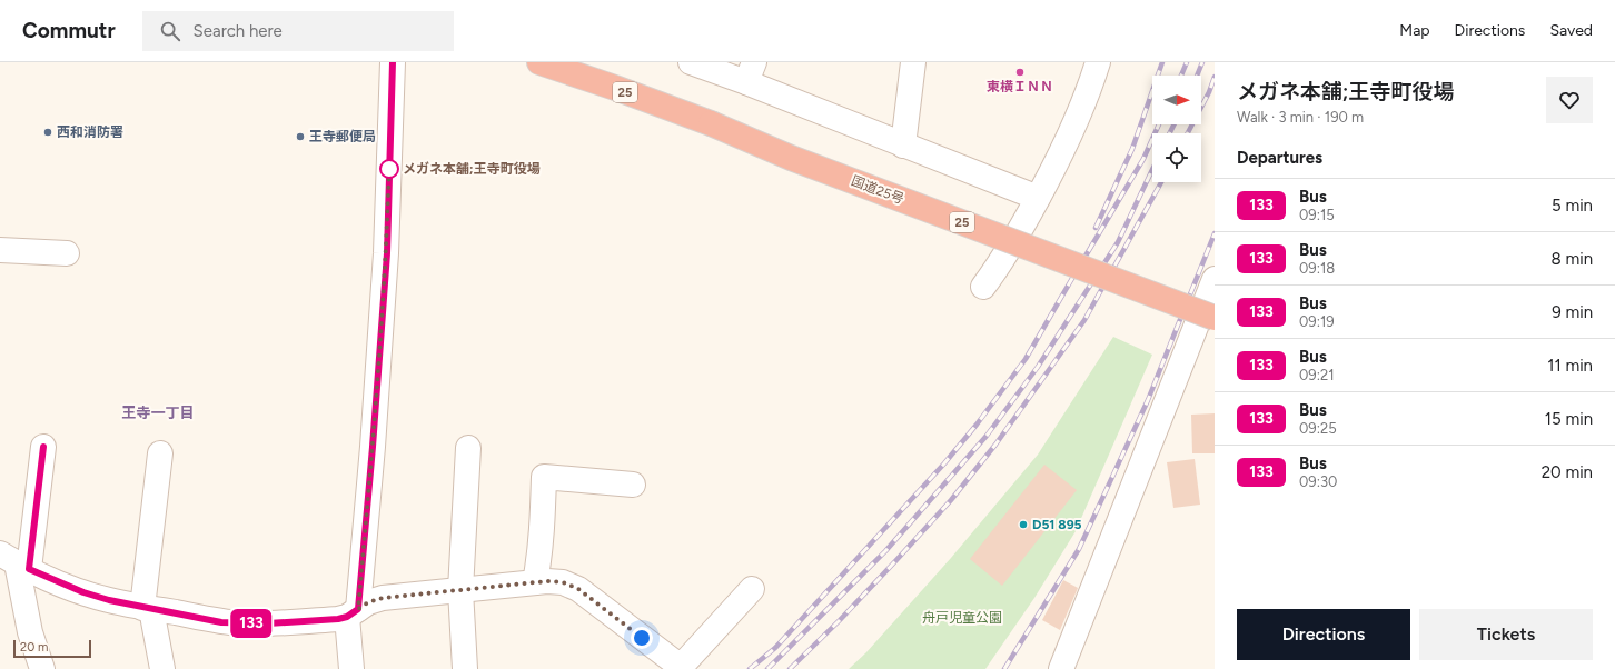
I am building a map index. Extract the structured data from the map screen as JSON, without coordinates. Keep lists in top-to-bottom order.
{
  "streets": {
    "highway": ["25", "国道25号"]
  },
  "districts": ["王寺一丁目"],
  "parks": ["舟戸児童公園"],
  "places": [
    "東横ＩＮＮ",
    "西和消防署",
    "王寺郵便局",
    "メガネ本舗;王寺町役場",
    "D51 895"
  ],
  "lines": ["bus line 133"],
  "scale_bar": "20 m",
  "north": "right",
  "page": {
    "header": "Commutr",
    "search": "Search here",
    "nav": ["Map", "Directions", "Saved"],
    "on_map": "133",
    "heading": [
      ["メガネ本舗;王寺町役場", "Walk · 3 min · 190 m"],
      "Departures"
    ],
    "list": [
      {
        "mark": "133",
        "name": "Bus",
        "note": "09:15",
        "value": "5 min"
      },
      {
        "mark": "133",
        "name": "Bus",
        "note": "09:18",
        "value": "8 min"
      },
      {
        "mark": "133",
        "name": "Bus",
        "note": "09:19",
        "value": "9 min"
      },
      {
        "mark": "133",
        "name": "Bus",
        "note": "09:21",
        "value": "11 min"
      },
      {
        "mark": "133",
        "name": "Bus",
        "note": "09:25",
        "value": "15 min"
      },
      {
        "mark": "133",
        "name": "Bus",
        "note": "09:30",
        "value": "20 min"
      }
    ],
    "buttons": ["Directions", "Tickets"],
    "scale": "20 m"
  }
}
